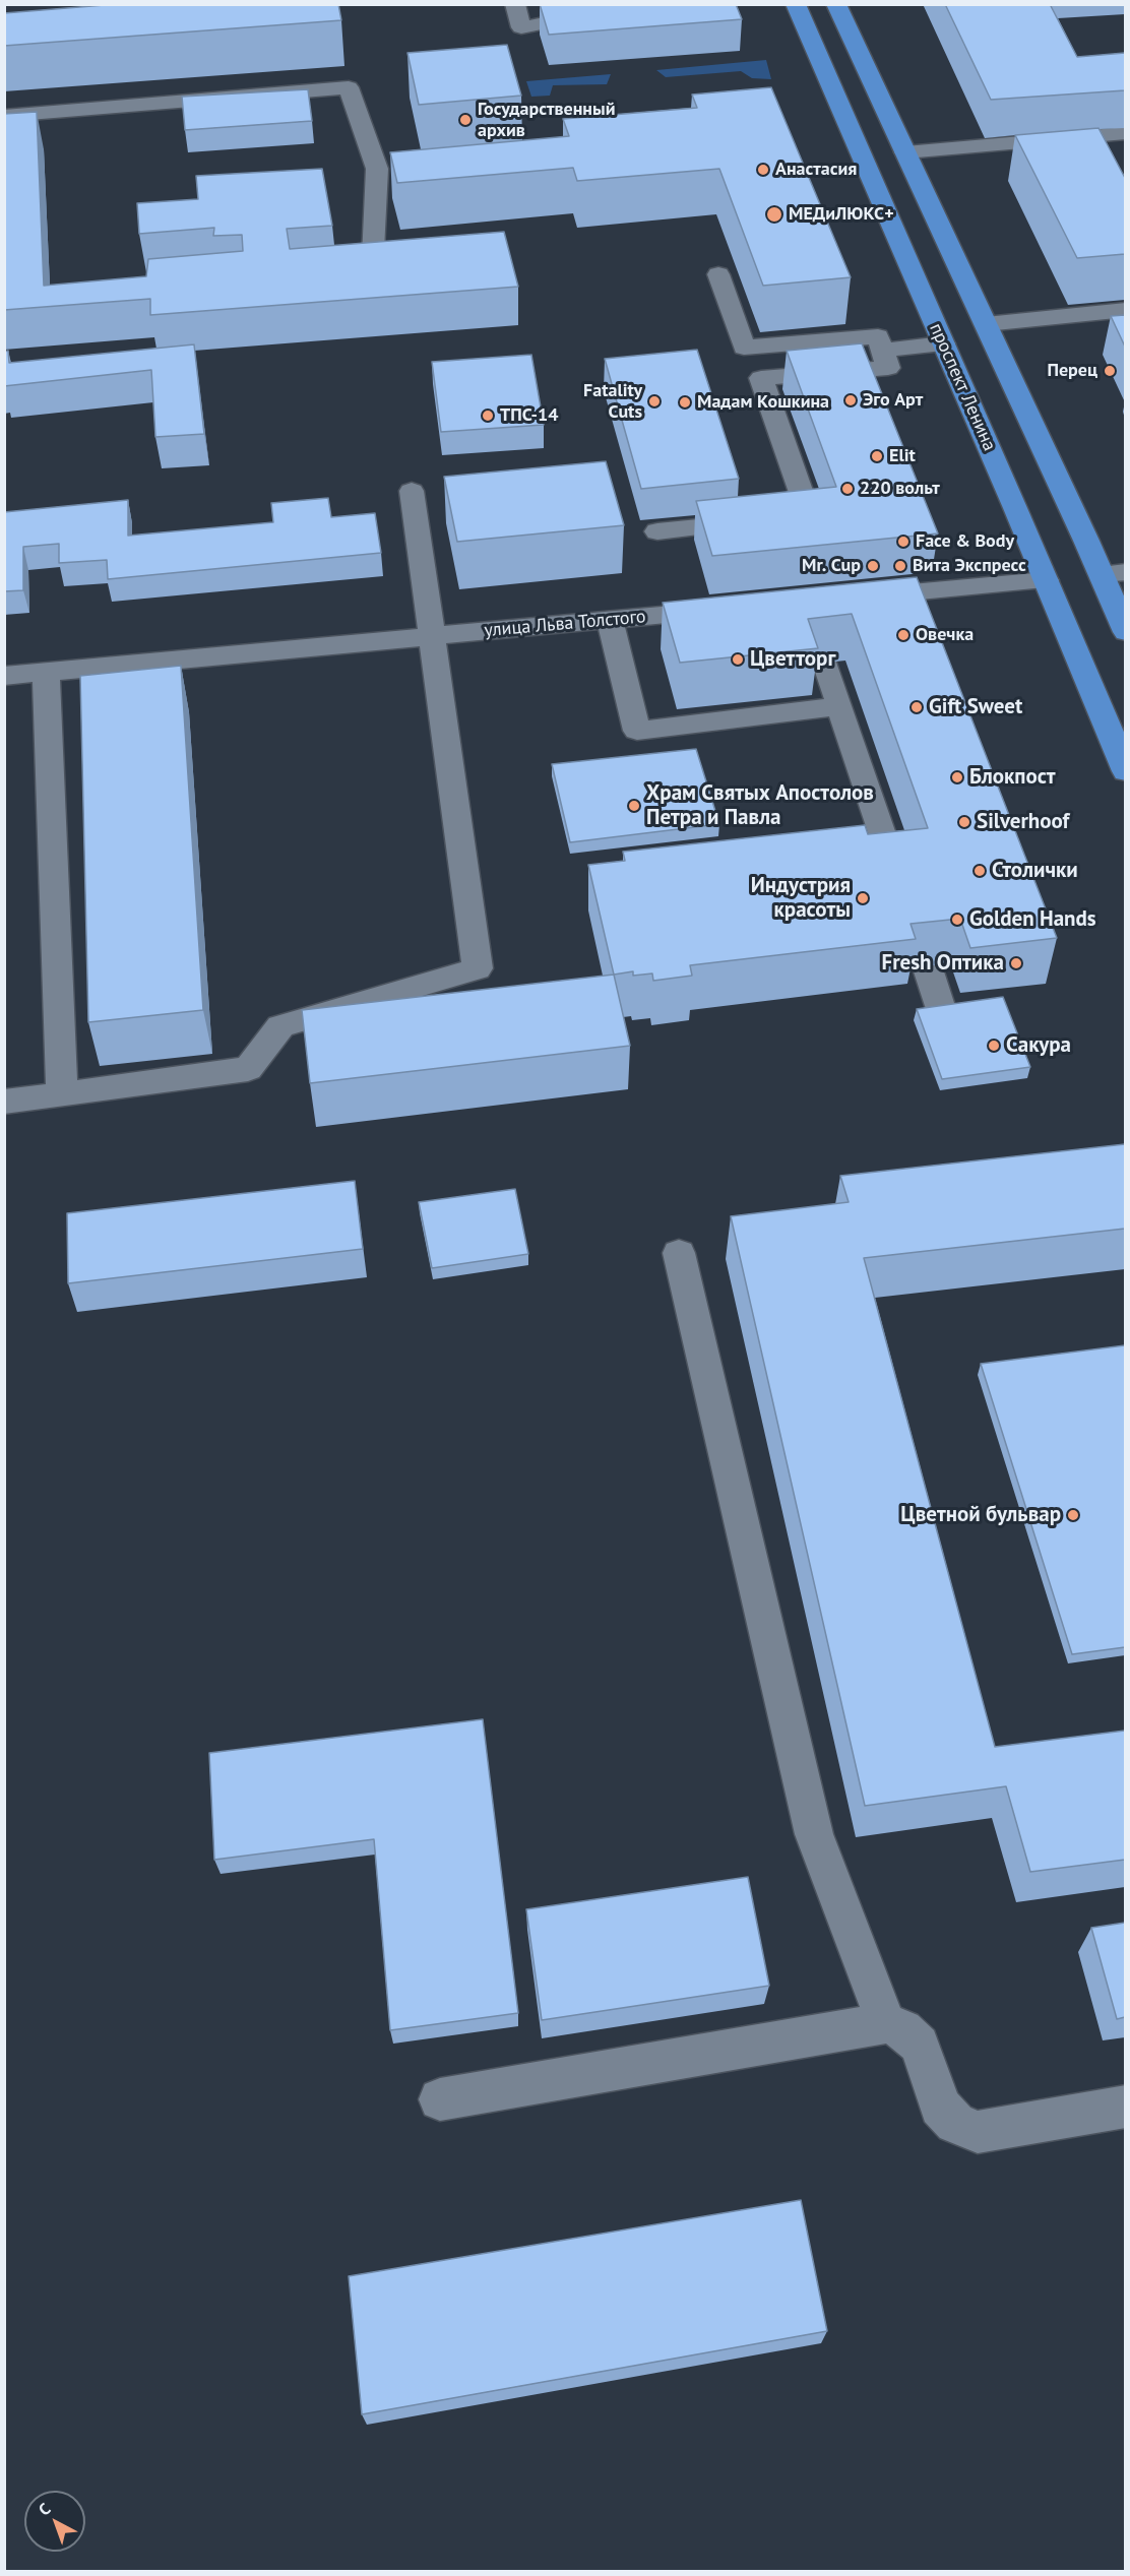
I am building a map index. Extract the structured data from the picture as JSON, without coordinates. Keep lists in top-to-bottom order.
{
  "streets": {
    "main road": ["проспект Ленина"],
    "street": ["улица Льва Толстого"]
  },
  "places": [
    "Государственный архив",
    "Анастасия",
    "МЕДиЛЮКС+",
    "Перец",
    "Эго Арт",
    "Fatality Cuts",
    "Мадам Кошкина",
    "ТПС-14",
    "Elit",
    "220 вольт",
    "Face & Body",
    "Mr. Cup",
    "Вита Экспресс",
    "Овечка",
    "Цветторг",
    "Gift Sweet",
    "Блокпост",
    "Храм Святых Апостолов Петра и Павла",
    "Silverhoof",
    "Столички",
    "Индустрия красоты",
    "Golden Hands",
    "Fresh Оптика",
    "Сакура",
    "Цветной бульвар"
  ],
  "north": "top left"
}
